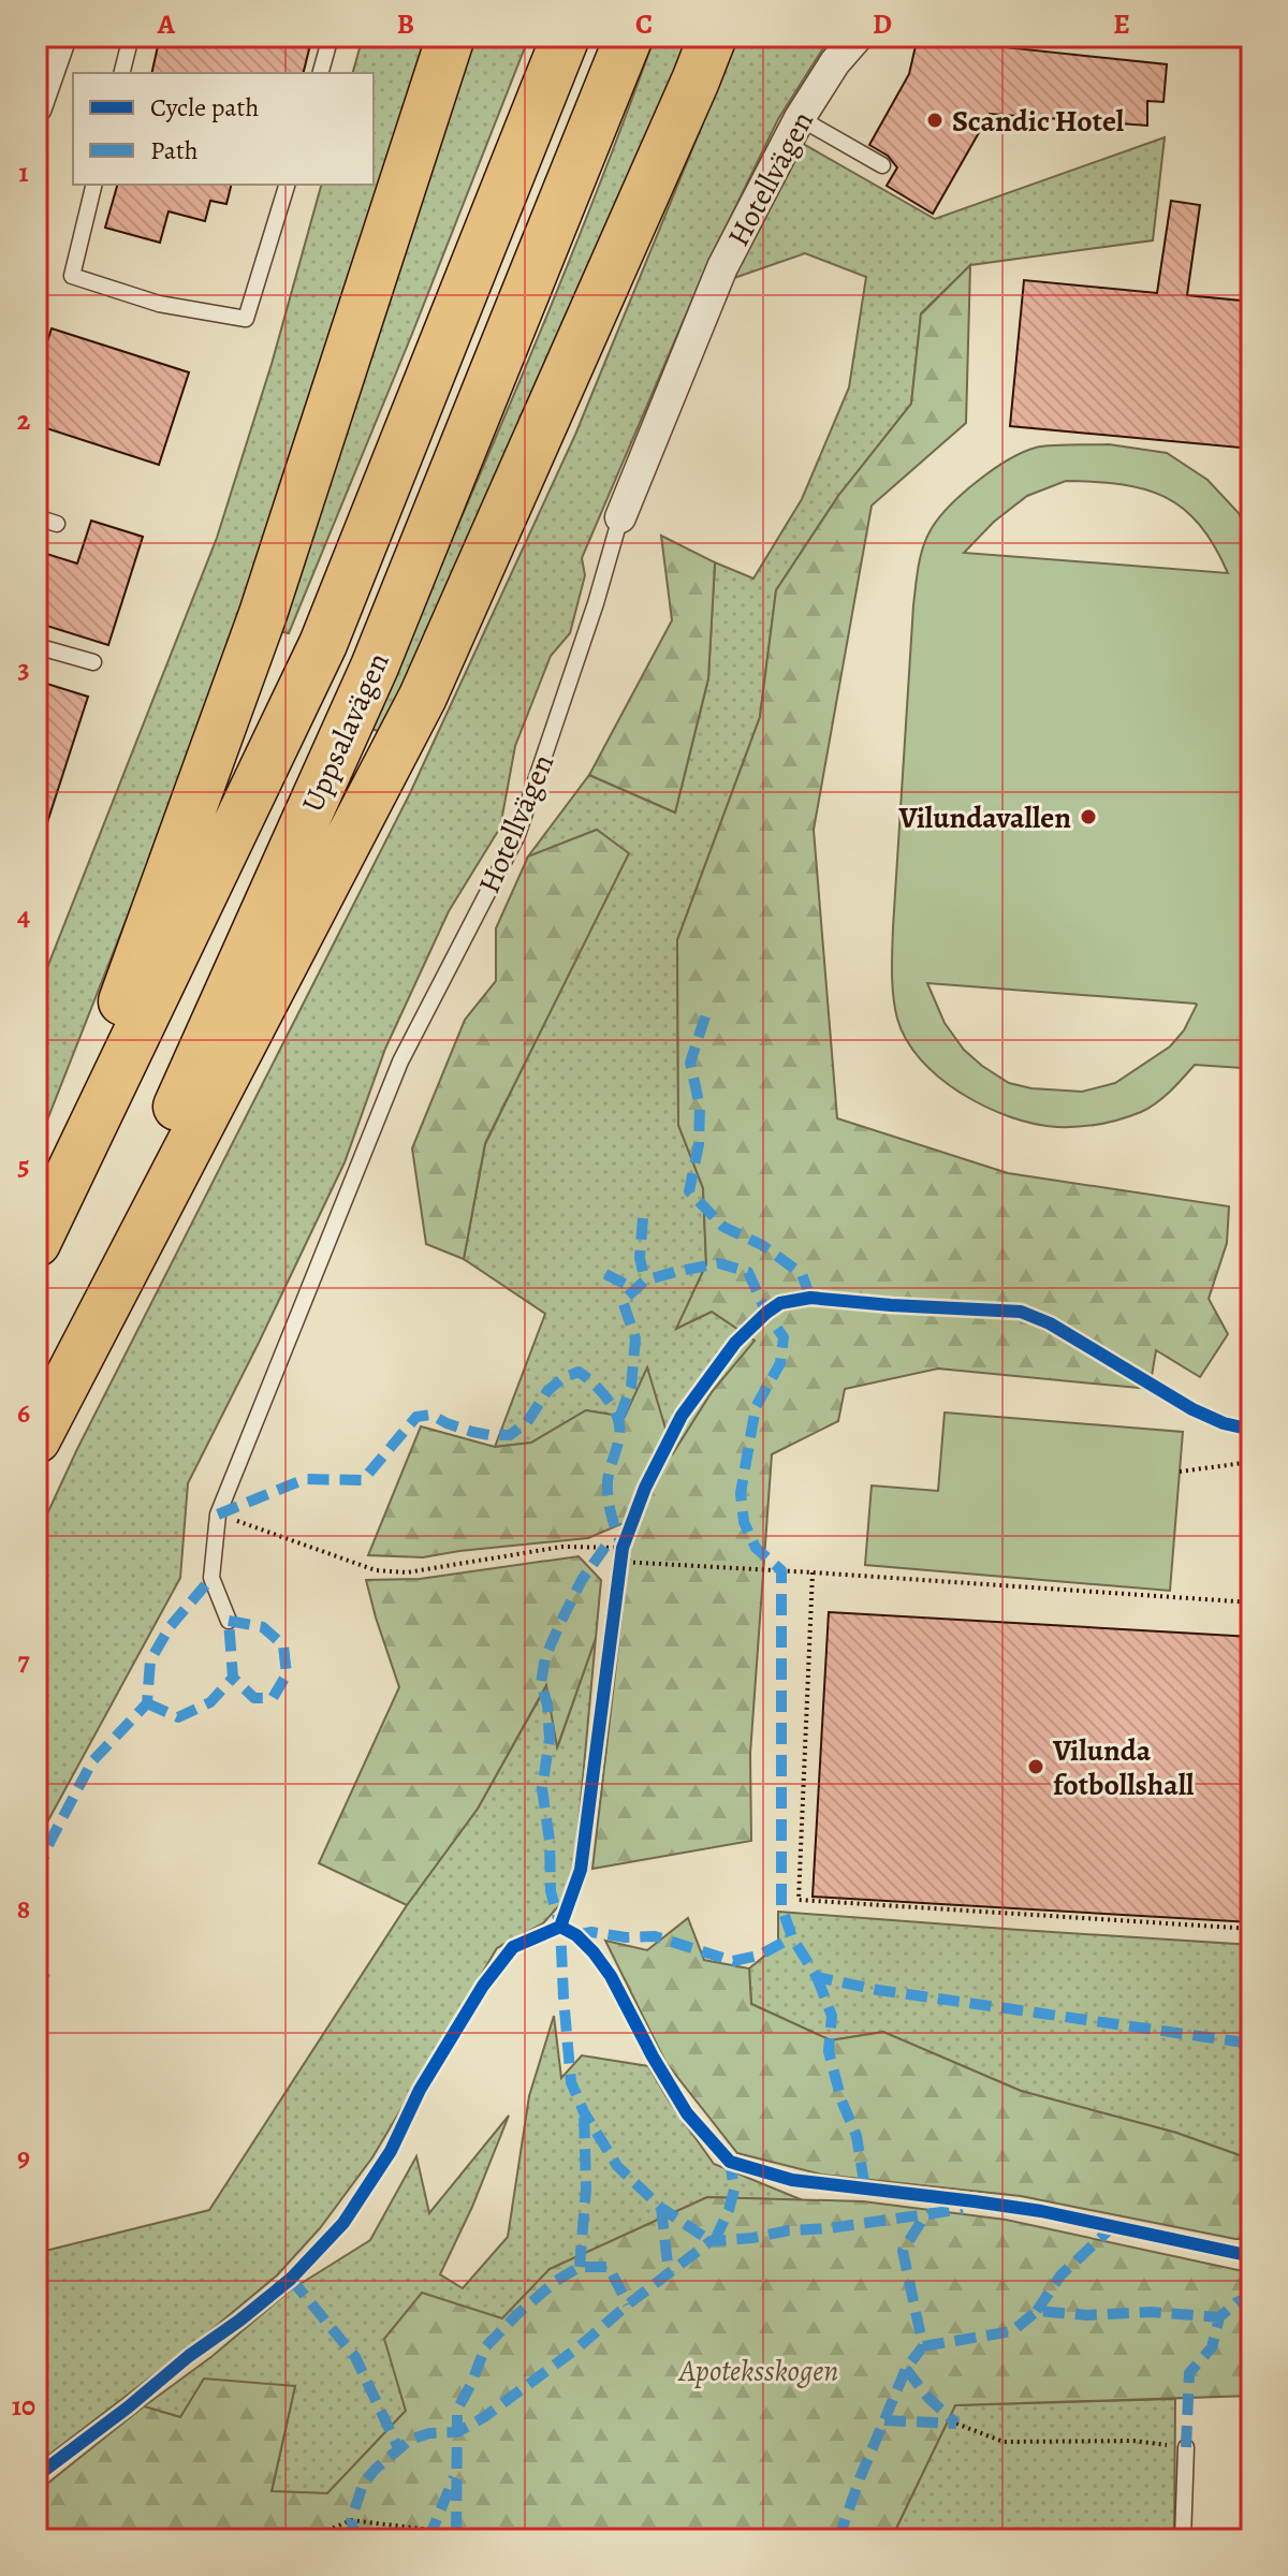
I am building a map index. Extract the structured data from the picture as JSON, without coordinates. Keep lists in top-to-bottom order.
{
  "streets": {
    "highway": ["Uppsalavägen"],
    "street": ["Hotellvägen"]
  },
  "parks": ["Apoteksskogen"],
  "places": ["Scandic Hotel", "Vilundavallen", "Vilunda fotbollshall"],
  "legend": ["Cycle path", "Path"],
  "grid": {
    "columns": [
      "A",
      "B",
      "C",
      "D",
      "E"
    ],
    "rows": [
      "1",
      "2",
      "3",
      "4",
      "5",
      "6",
      "7",
      "8",
      "9",
      "10"
    ]
  }
}
